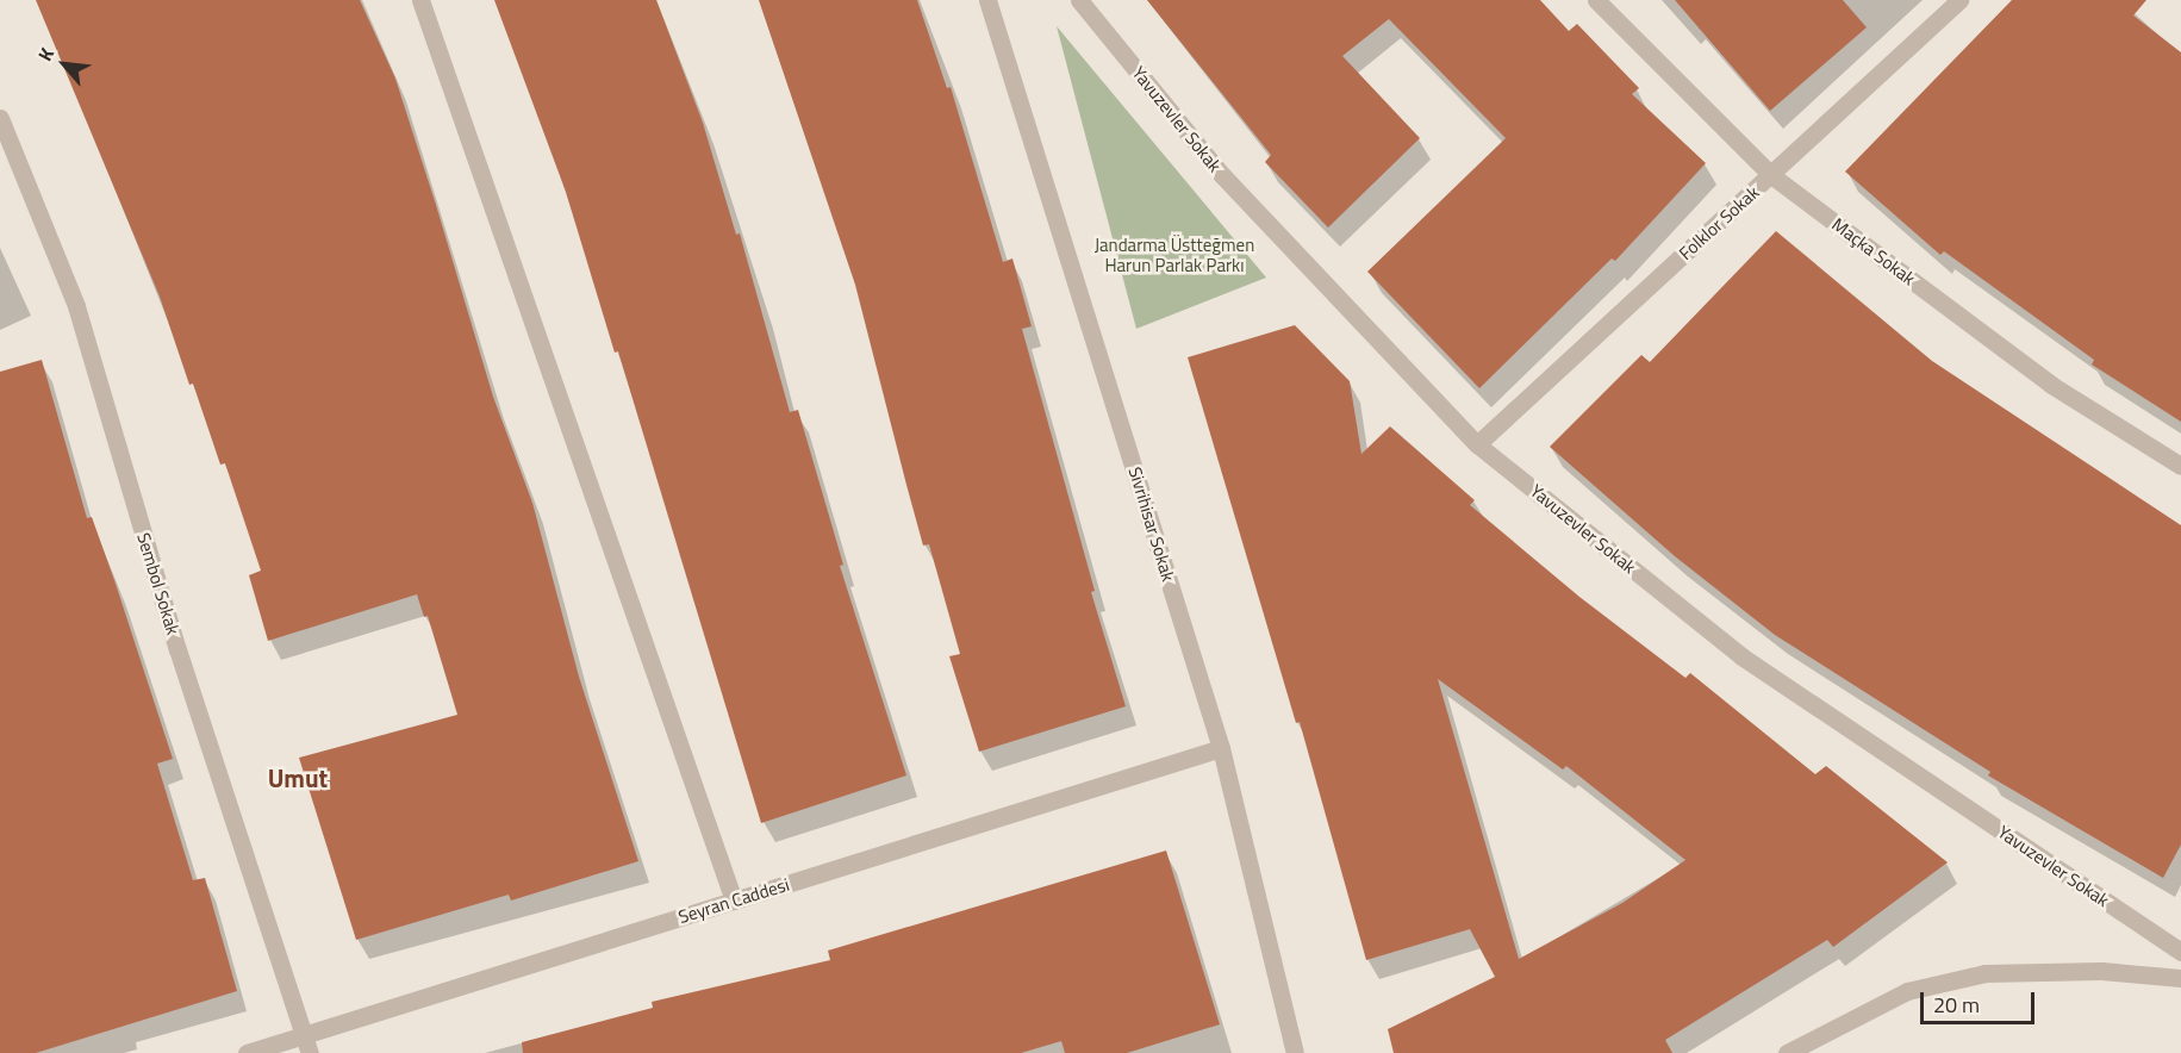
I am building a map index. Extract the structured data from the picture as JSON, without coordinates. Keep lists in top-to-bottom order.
{
  "streets": {
    "street": [
      "Yavuzevler Sokak",
      "Folklor Sokak",
      "Maçka Sokak",
      "Sivrihisar Sokak",
      "Sembol Sokak",
      "Seyran Caddesi"
    ]
  },
  "crossings": [
    ["Yavuzevler Sokak", "Folklor Sokak"],
    ["Folklor Sokak", "Maçka Sokak"],
    ["Sivrihisar Sokak", "Seyran Caddesi"],
    ["Sembol Sokak", "Seyran Caddesi"]
  ],
  "districts": ["Umut"],
  "parks": ["Jandarma Üstteğmen Harun Parlak Parkı"],
  "scale_bar": "20 m",
  "north": "top left"
}
